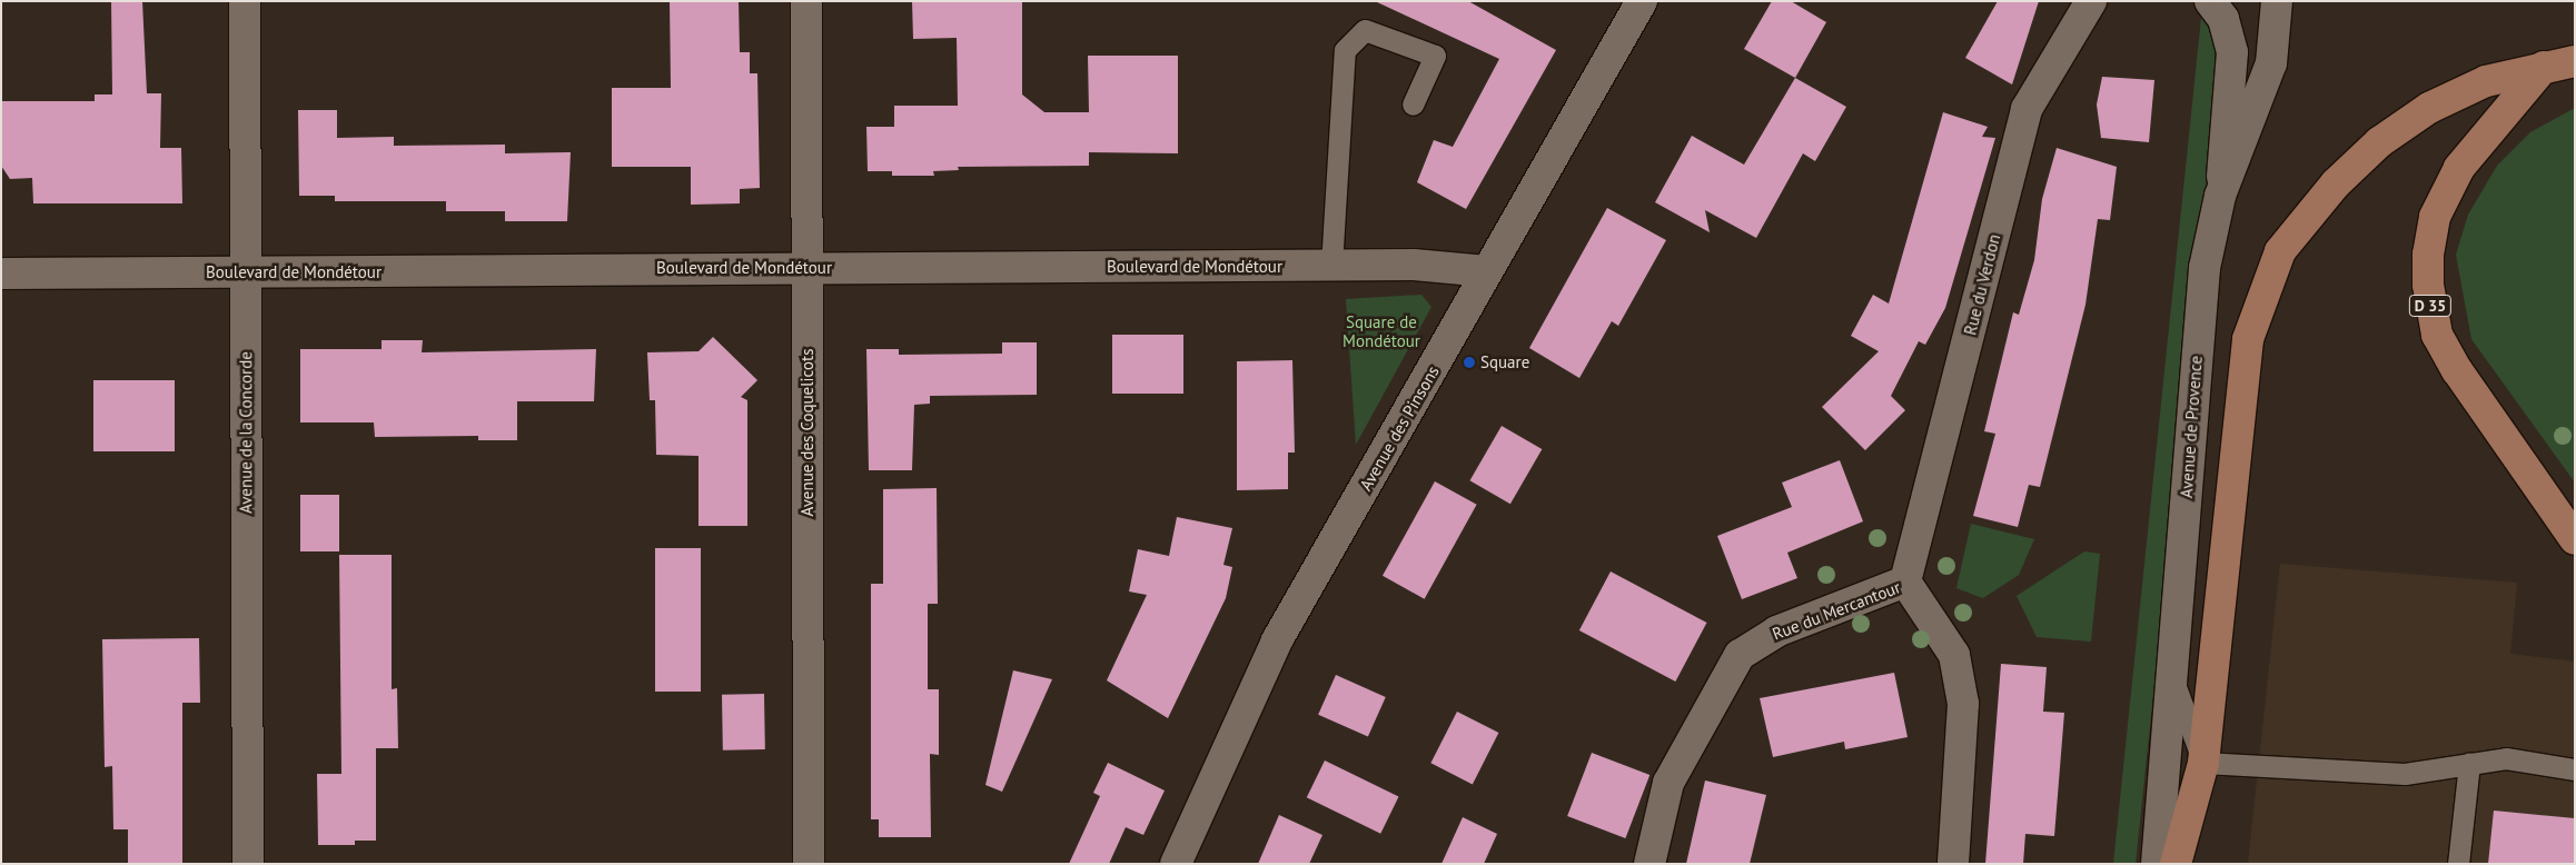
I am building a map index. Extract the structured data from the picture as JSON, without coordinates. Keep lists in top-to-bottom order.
{
  "streets": {
    "main road": ["D 35"],
    "street": [
      "Boulevard de Mondétour",
      "Rue du Verdon",
      "Avenue de Provence",
      "Avenue des Pinsons",
      "Avenue de la Concorde",
      "Avenue des Coquelicots",
      "Rue du Mercantour"
    ]
  },
  "crossings": [
    ["Boulevard de Mondétour", "Avenue des Pinsons"],
    ["Boulevard de Mondétour", "Avenue de la Concorde"],
    ["Boulevard de Mondétour", "Avenue des Coquelicots"],
    ["Rue du Verdon", "Rue du Mercantour"]
  ],
  "parks": ["Square de Mondétour"],
  "places": ["Square"]
}
